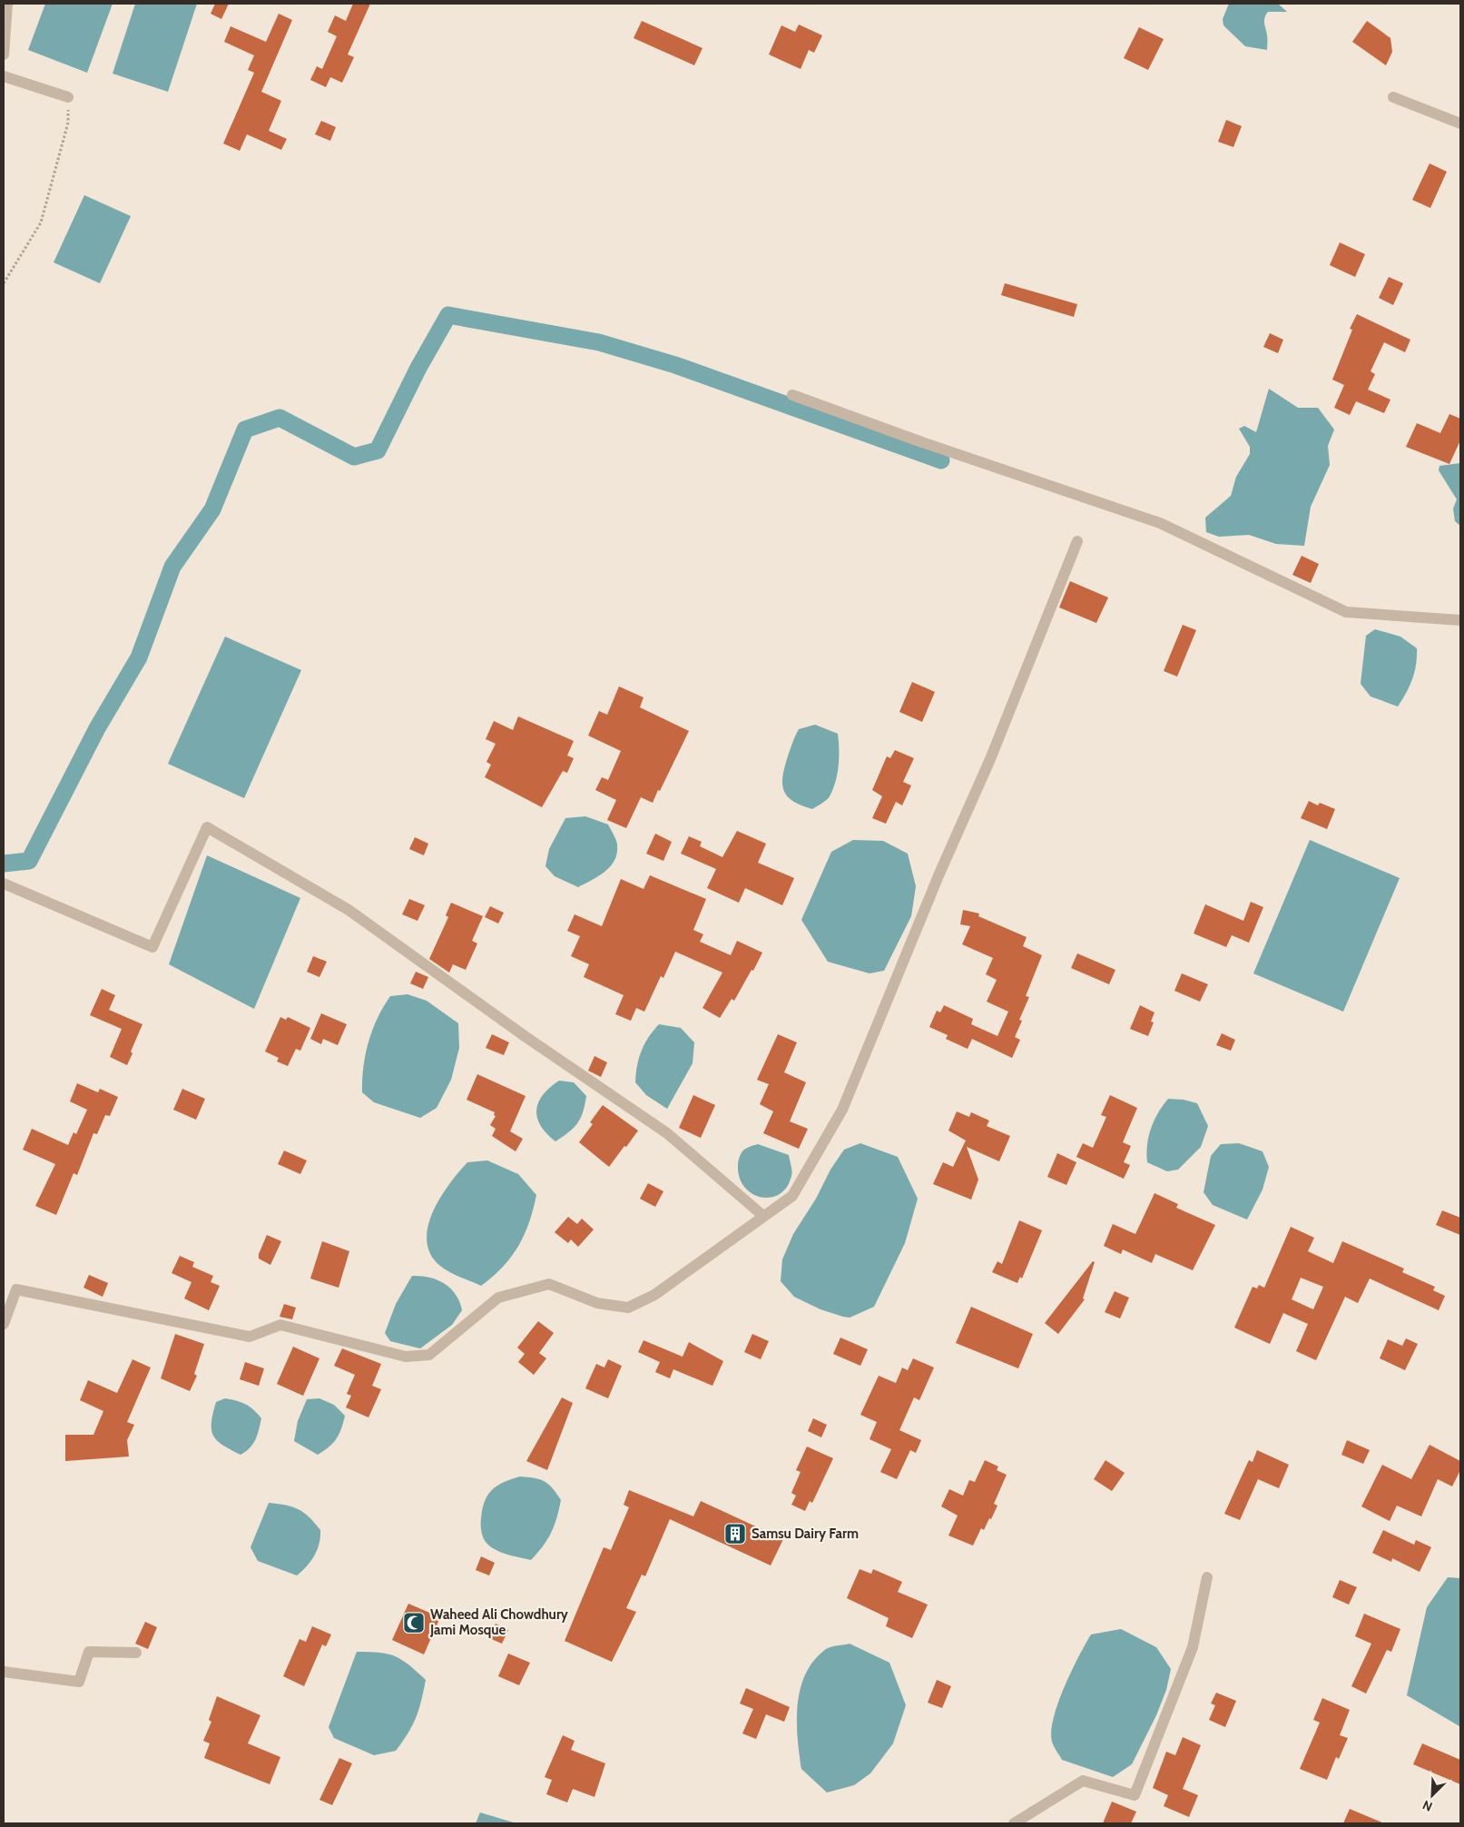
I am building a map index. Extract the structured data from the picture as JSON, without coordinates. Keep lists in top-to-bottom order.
{
  "places": {
    "building": ["Samsu Dairy Farm"],
    "mosque": ["Waheed Ali Chowdhury Jami Mosque"]
  },
  "north": "bottom left"
}
